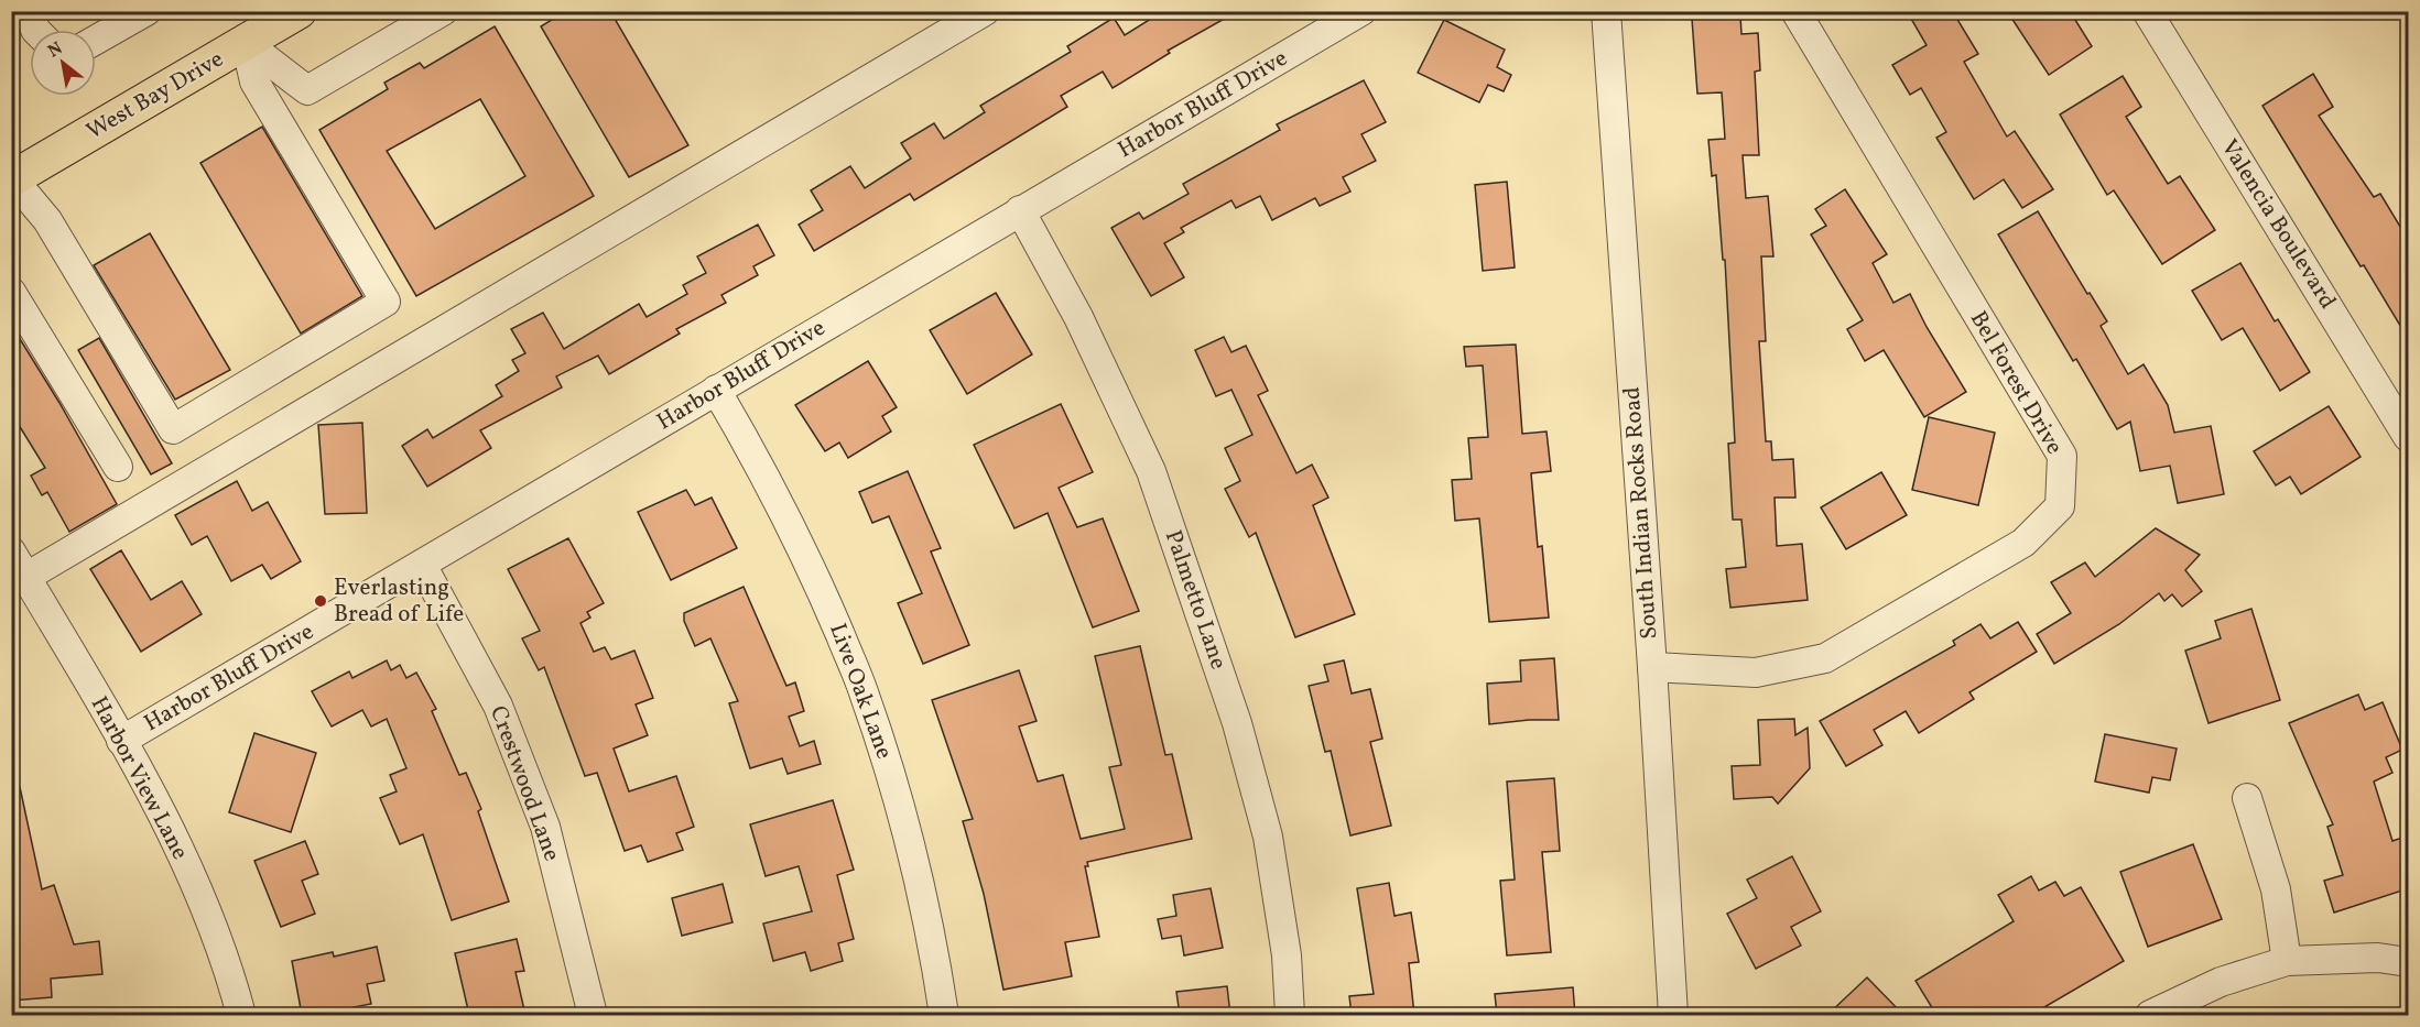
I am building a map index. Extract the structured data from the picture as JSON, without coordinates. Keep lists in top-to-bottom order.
{
  "streets": {
    "main road": ["West Bay Drive"],
    "street": [
      "Harbor Bluff Drive",
      "Valencia Boulevard",
      "Bel Forest Drive",
      "South Indian Rocks Road",
      "Palmetto Lane",
      "Live Oak Lane",
      "Harbor View Lane",
      "Crestwood Lane"
    ]
  },
  "crossings": [
    ["Harbor Bluff Drive", "Palmetto Lane"],
    ["Harbor Bluff Drive", "Live Oak Lane"],
    ["Harbor Bluff Drive", "Harbor View Lane"],
    ["Harbor Bluff Drive", "Crestwood Lane"],
    ["Bel Forest Drive", "South Indian Rocks Road"]
  ],
  "places": ["Everlasting Bread of Life"],
  "north": "top left"
}
